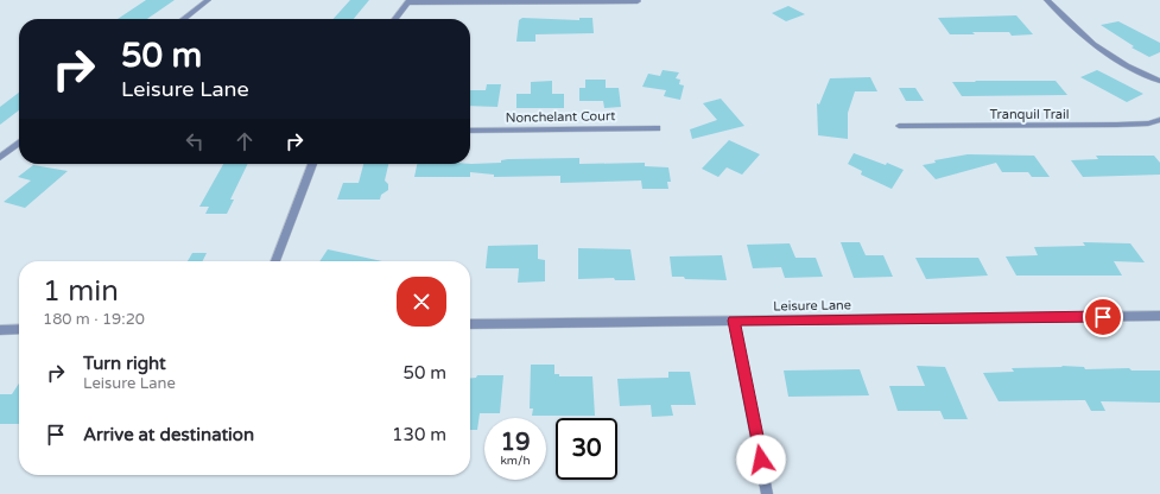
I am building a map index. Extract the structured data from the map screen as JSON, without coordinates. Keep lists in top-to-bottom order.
{
  "streets": {
    "street": ["Tranquil Trail", "Nonchelant Court", "Leisure Lane"]
  },
  "page": {
    "turn": ["50 m", "Leisure Lane"],
    "heading": ["1 min", "180 m · 19:20"],
    "list": [
      {
        "name": "Turn right",
        "note": "Leisure Lane",
        "value": "50 m"
      },
      {
        "name": "Arrive at destination",
        "value": "130 m"
      }
    ],
    "speed": "19 km/h",
    "limit": "30"
  }
}
